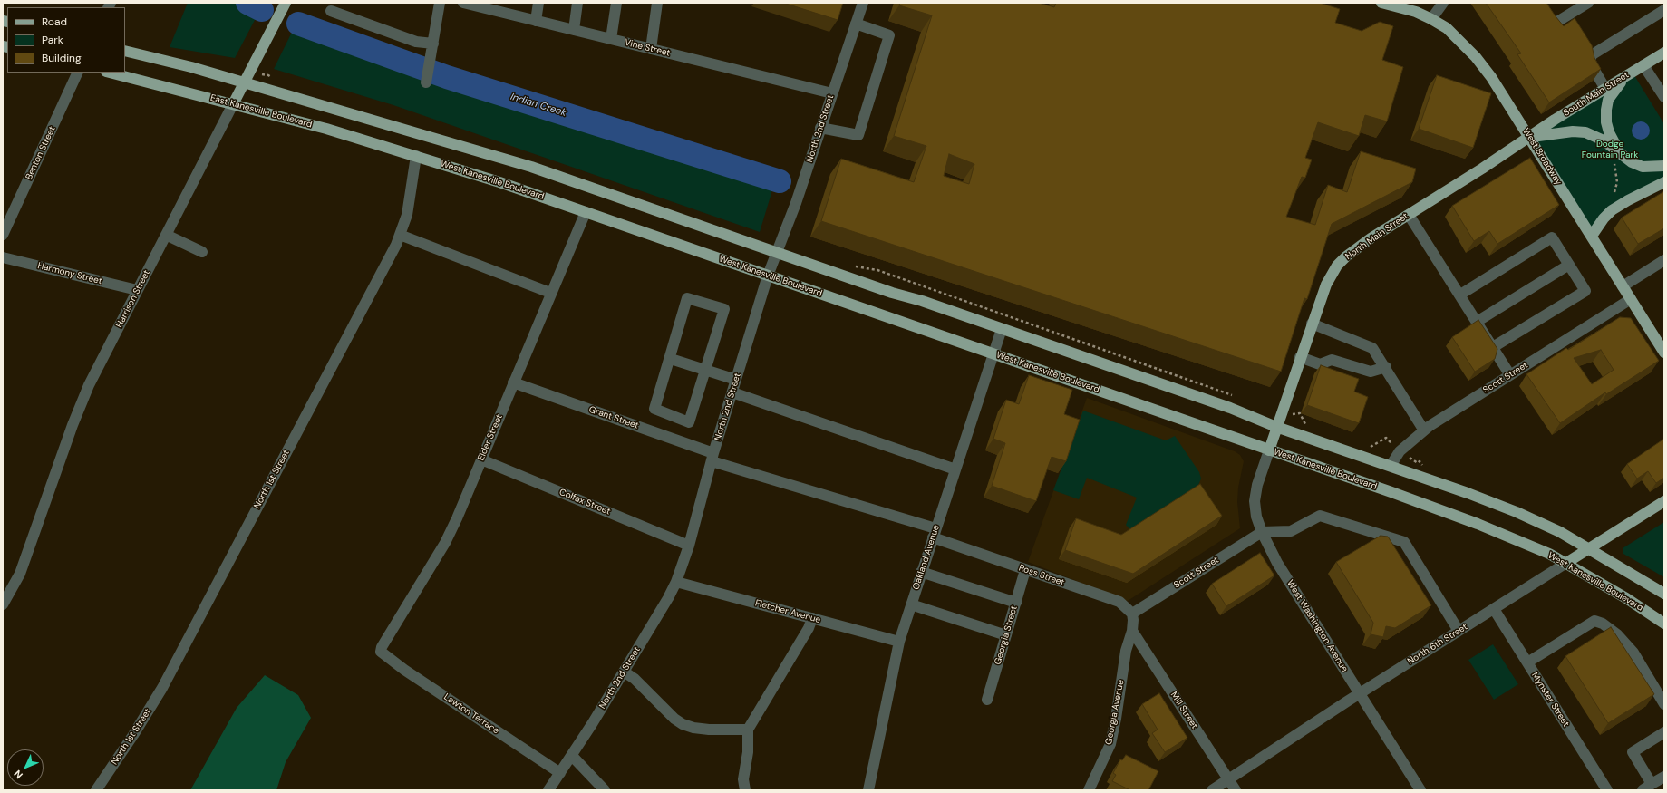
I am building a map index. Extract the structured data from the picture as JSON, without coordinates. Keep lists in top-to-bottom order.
{
  "streets": {
    "main road": [
      "South Main Street",
      "East Kanesville Boulevard",
      "West Broadway",
      "West Kanesville Boulevard",
      "North Main Street",
      "Harrison Street",
      "North 6th Street"
    ],
    "street": [
      "Vine Street",
      "North 2nd Street",
      "Benton Street",
      "Harmony Street",
      "Scott Street",
      "Grant Street",
      "Elder Street",
      "North 1st Street",
      "Colfax Street",
      "Oakland Avenue",
      "Ross Street",
      "Fletcher Avenue",
      "West Washington Avenue",
      "Georgia Street",
      "Mynster Street",
      "Mill Street",
      "Georgia Avenue",
      "Lawton Terrace"
    ]
  },
  "crossings": [
    ["Vine Street", "North 2nd Street"],
    ["South Main Street", "West Broadway"],
    ["South Main Street", "North Main Street"],
    ["East Kanesville Boulevard", "West Kanesville Boulevard"],
    ["East Kanesville Boulevard", "Harrison Street"],
    ["East Kanesville Boulevard", "North 1st Street"],
    ["North 2nd Street", "West Kanesville Boulevard"],
    ["North 2nd Street", "Grant Street"],
    ["North 2nd Street", "Colfax Street"],
    ["North 2nd Street", "Fletcher Avenue"],
    ["North 2nd Street", "Lawton Terrace"],
    ["West Broadway", "North Main Street"],
    ["West Broadway", "Scott Street"],
    ["West Kanesville Boulevard", "North Main Street"],
    ["West Kanesville Boulevard", "Elder Street"],
    ["West Kanesville Boulevard", "North 1st Street"],
    ["West Kanesville Boulevard", "Oakland Avenue"],
    ["West Kanesville Boulevard", "West Washington Avenue"],
    ["West Kanesville Boulevard", "North 6th Street"],
    ["North Main Street", "West Washington Avenue"],
    ["Harmony Street", "Harrison Street"],
    ["Scott Street", "Ross Street"],
    ["Scott Street", "West Washington Avenue"],
    ["Grant Street", "Elder Street"],
    ["Grant Street", "Oakland Avenue"],
    ["Grant Street", "Ross Street"],
    ["Elder Street", "Colfax Street"],
    ["Elder Street", "Lawton Terrace"],
    ["Oakland Avenue", "Ross Street"],
    ["Oakland Avenue", "Fletcher Avenue"],
    ["Ross Street", "Georgia Street"],
    ["West Washington Avenue", "North 6th Street"],
    ["North 6th Street", "Mynster Street"],
    ["North 6th Street", "Mill Street"],
    ["Mill Street", "Georgia Avenue"]
  ],
  "water": ["Indian Creek"],
  "parks": ["Dodge Fountain Park"],
  "legend": ["Road", "Park", "Building"],
  "north": "bottom left"
}
